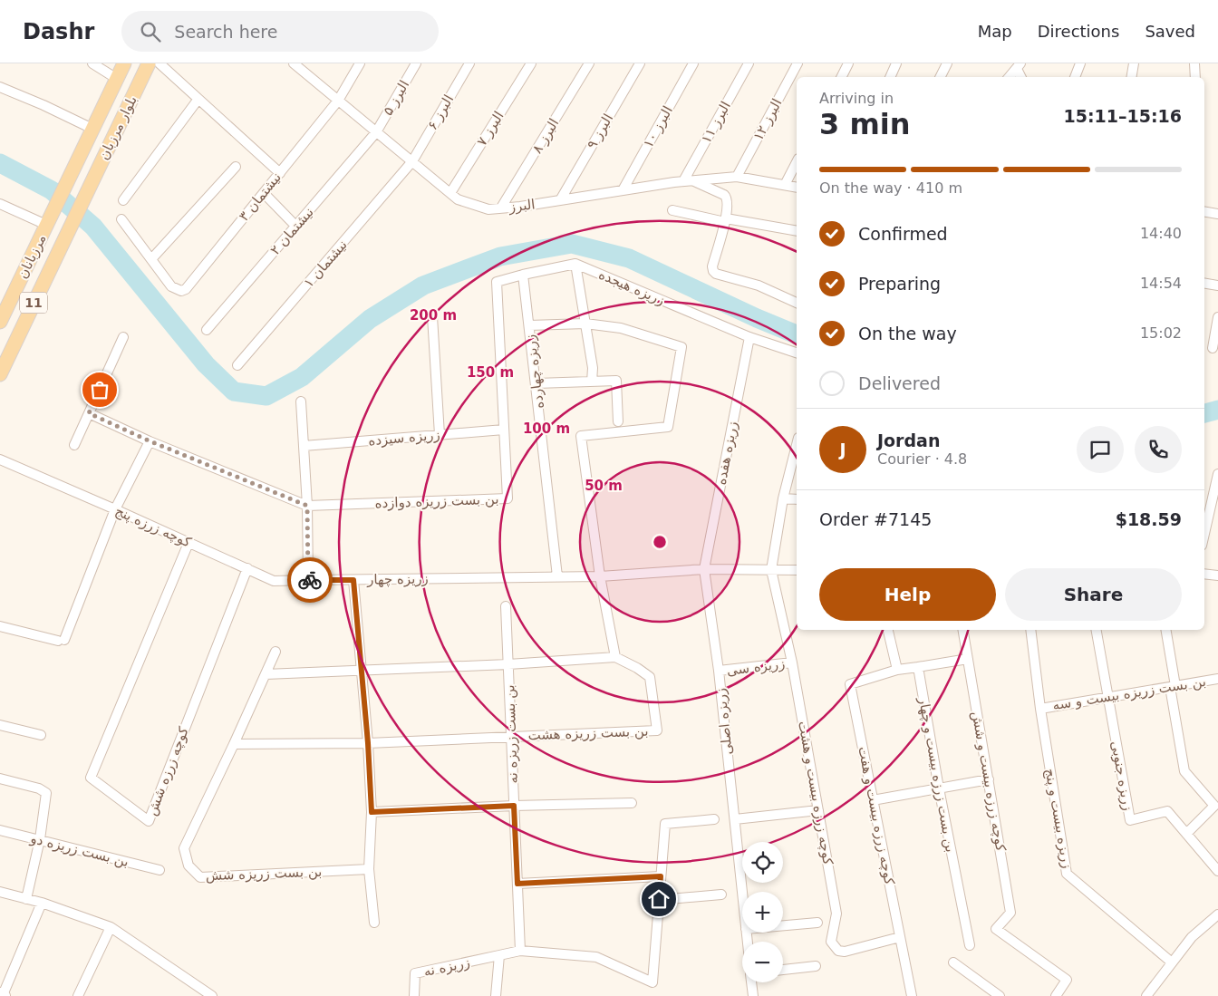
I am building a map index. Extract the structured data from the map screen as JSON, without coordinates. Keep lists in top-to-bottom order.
{
  "streets": {
    "main road": ["بلوار مرزبان", "مرزبانان", "11"],
    "street": [
      "البرز ۵",
      "البرز ۶",
      "البرز ۱۲",
      "البرز ۱۱",
      "البرز ۱۰",
      "البرز ۷",
      "البرز ۹",
      "البرز ۸",
      "نيشتمان ۳",
      "البرز",
      "نيشتمان ۲",
      "نيشتمان ۱",
      "زریزه هیجده",
      "زریزه چهارده",
      "زریزه سیزده",
      "زریزه هفده",
      "بن بست زریزه دوازده",
      "کوچه زرزه پنج",
      "زریزه چهار",
      "زریزه سی",
      "بن بست زریزه بیست و سه",
      "زریزه اصلی",
      "بن بست زریزه هشت",
      "بن بست زریزه نه",
      "کوچه زرزه شش",
      "بن بست زرزه بیست و چهار",
      "زریزه جنوبی",
      "کوچه زرزه بیست و شش",
      "کوچه زرزه بیست و هشت",
      "کوچه زرزه بیست و هفت",
      "زریزه بیست و پنج",
      "بن بست زریزه دو",
      "بن بست زریزه شش",
      "زریزه نه"
    ]
  },
  "crossings": [
    ["البرز ۵", "البرز"],
    ["البرز ۵", "نيشتمان ۲"],
    ["البرز ۶", "البرز"],
    ["البرز ۶", "نيشتمان ۱"],
    ["البرز ۱۲", "البرز"],
    ["البرز ۱۱", "البرز"],
    ["البرز ۱۰", "البرز"],
    ["بلوار مرزبان", "مرزبانان"],
    ["البرز ۷", "البرز"],
    ["البرز ۹", "البرز"],
    ["البرز ۸", "البرز"],
    ["نيشتمان ۳", "البرز"],
    ["البرز", "نيشتمان ۲"],
    ["البرز", "نيشتمان ۱"],
    ["زریزه هیجده", "زریزه هفده"],
    ["زریزه هیجده", "بن بست زریزه دوازده"],
    ["زریزه چهارده", "بن بست زریزه دوازده"],
    ["زریزه چهارده", "زریزه چهار"],
    ["زریزه سیزده", "بن بست زریزه دوازده"],
    ["زریزه هفده", "زریزه چهار"],
    ["زریزه هفده", "زریزه اصلی"],
    ["کوچه زرزه پنج", "زریزه چهار"],
    ["کوچه زرزه پنج", "کوچه زرزه شش"],
    ["زریزه چهار", "زریزه اصلی"],
    ["زریزه سی", "زریزه اصلی"],
    ["زریزه سی", "کوچه زرزه بیست و هشت"],
    ["بن بست زریزه بیست و سه", "زریزه جنوبی"],
    ["بن بست زریزه بیست و سه", "زریزه بیست و پنج"],
    ["بن بست زریزه هشت", "بن بست زریزه نه"],
    ["بن بست زریزه هشت", "بن بست زریزه شش"],
    ["کوچه زرزه بیست و هشت", "کوچه زرزه بیست و هفت"]
  ],
  "page": {
    "header": "Dashr",
    "search": "Search here",
    "nav": ["Map", "Directions", "Saved"],
    "heading": ["3 min", "Arriving in", "15:11–15:16"],
    "panel": [
      "Jordan",
      "Courier · 4.8",
      "Order #7145",
      "$18.59"
    ],
    "bar": "On the way · 410 m",
    "list": [
      ["Confirmed", "14:40"],
      ["Preparing", "14:54"],
      ["On the way", "15:02"],
      "Delivered"
    ],
    "round": "J",
    "buttons": ["Help", "Share"],
    "map_buttons": ["+", "−"]
  },
  "rings": [
    "200 m",
    "150 m",
    "100 m",
    "50 m"
  ]
}
